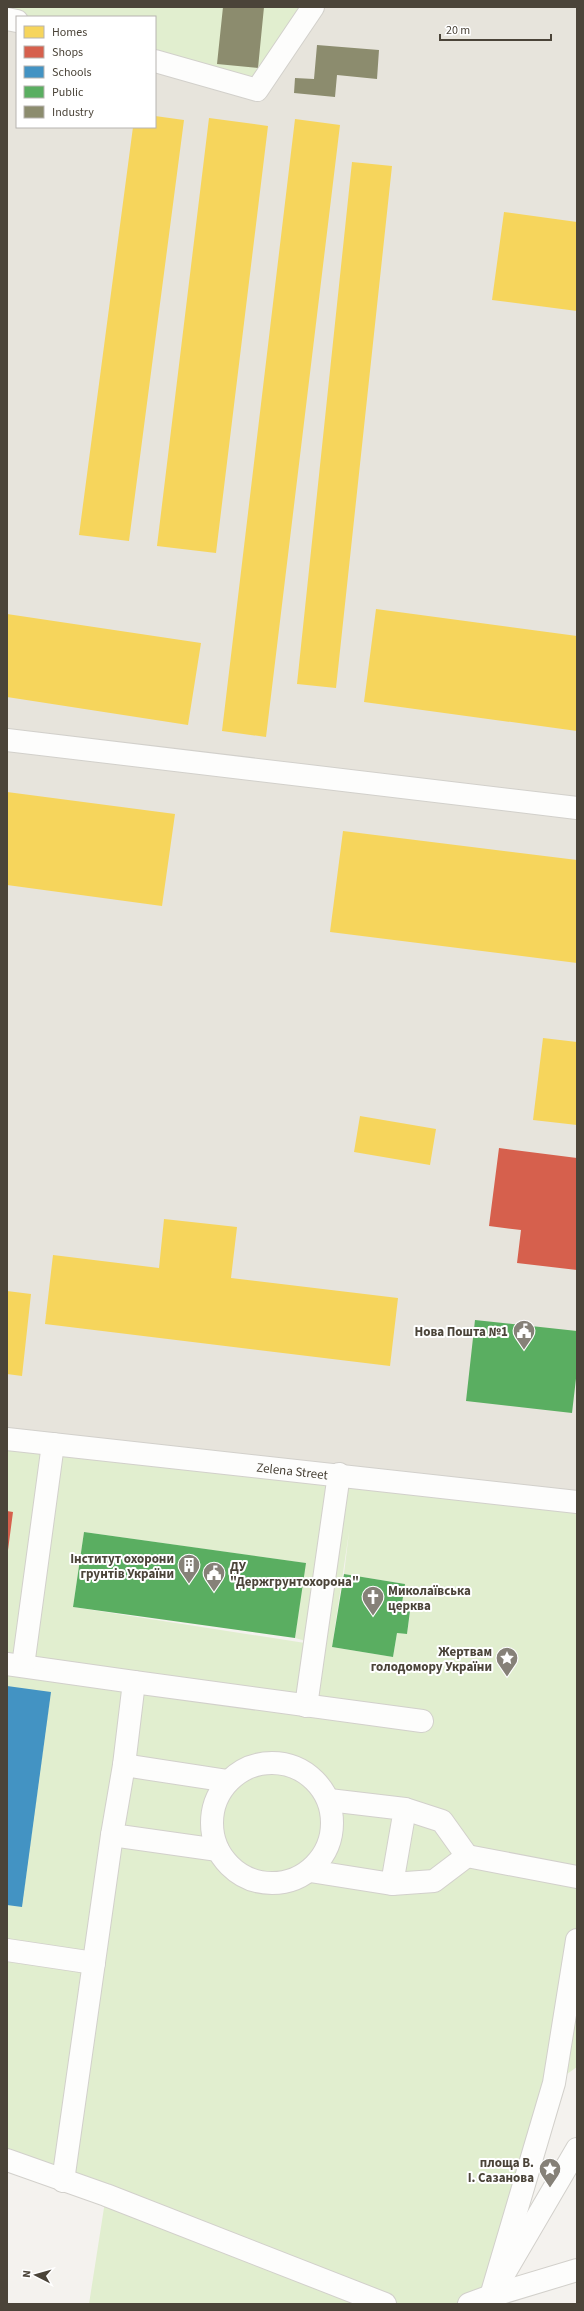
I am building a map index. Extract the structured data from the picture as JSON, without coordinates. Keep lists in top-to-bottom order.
{
  "streets": {
    "street": ["Zelena Street"]
  },
  "places": {
    "public building": ["Нова Пошта №1", "ДУ \"Держгрунтохорона\""],
    "building": ["Інститут охорони грунтів України"],
    "church": ["Миколаївська церква"],
    "place": ["Жертвам голодомору України", "площа В. І. Сазанова"]
  },
  "legend": [
    "Homes",
    "Shops",
    "Schools",
    "Public",
    "Industry"
  ],
  "scale_bar": "20 m",
  "north": "left"
}
